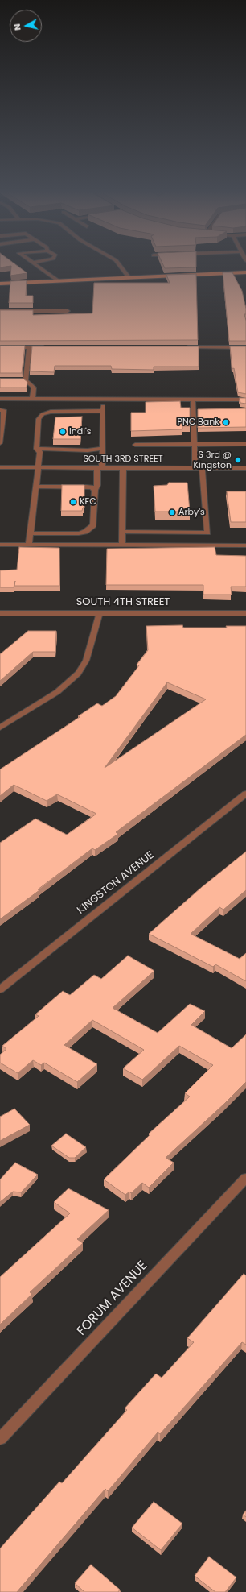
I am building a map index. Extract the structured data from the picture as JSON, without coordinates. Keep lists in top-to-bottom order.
{
  "streets": {
    "street": [
      "SOUTH 3RD STREET",
      "SOUTH 4TH STREET",
      "KINGSTON AVENUE",
      "FORUM AVENUE"
    ]
  },
  "places": [
    "PNC Bank",
    "Indi's",
    "S 3rd @ Kingston",
    "KFC",
    "Arby's"
  ],
  "north": "left"
}
